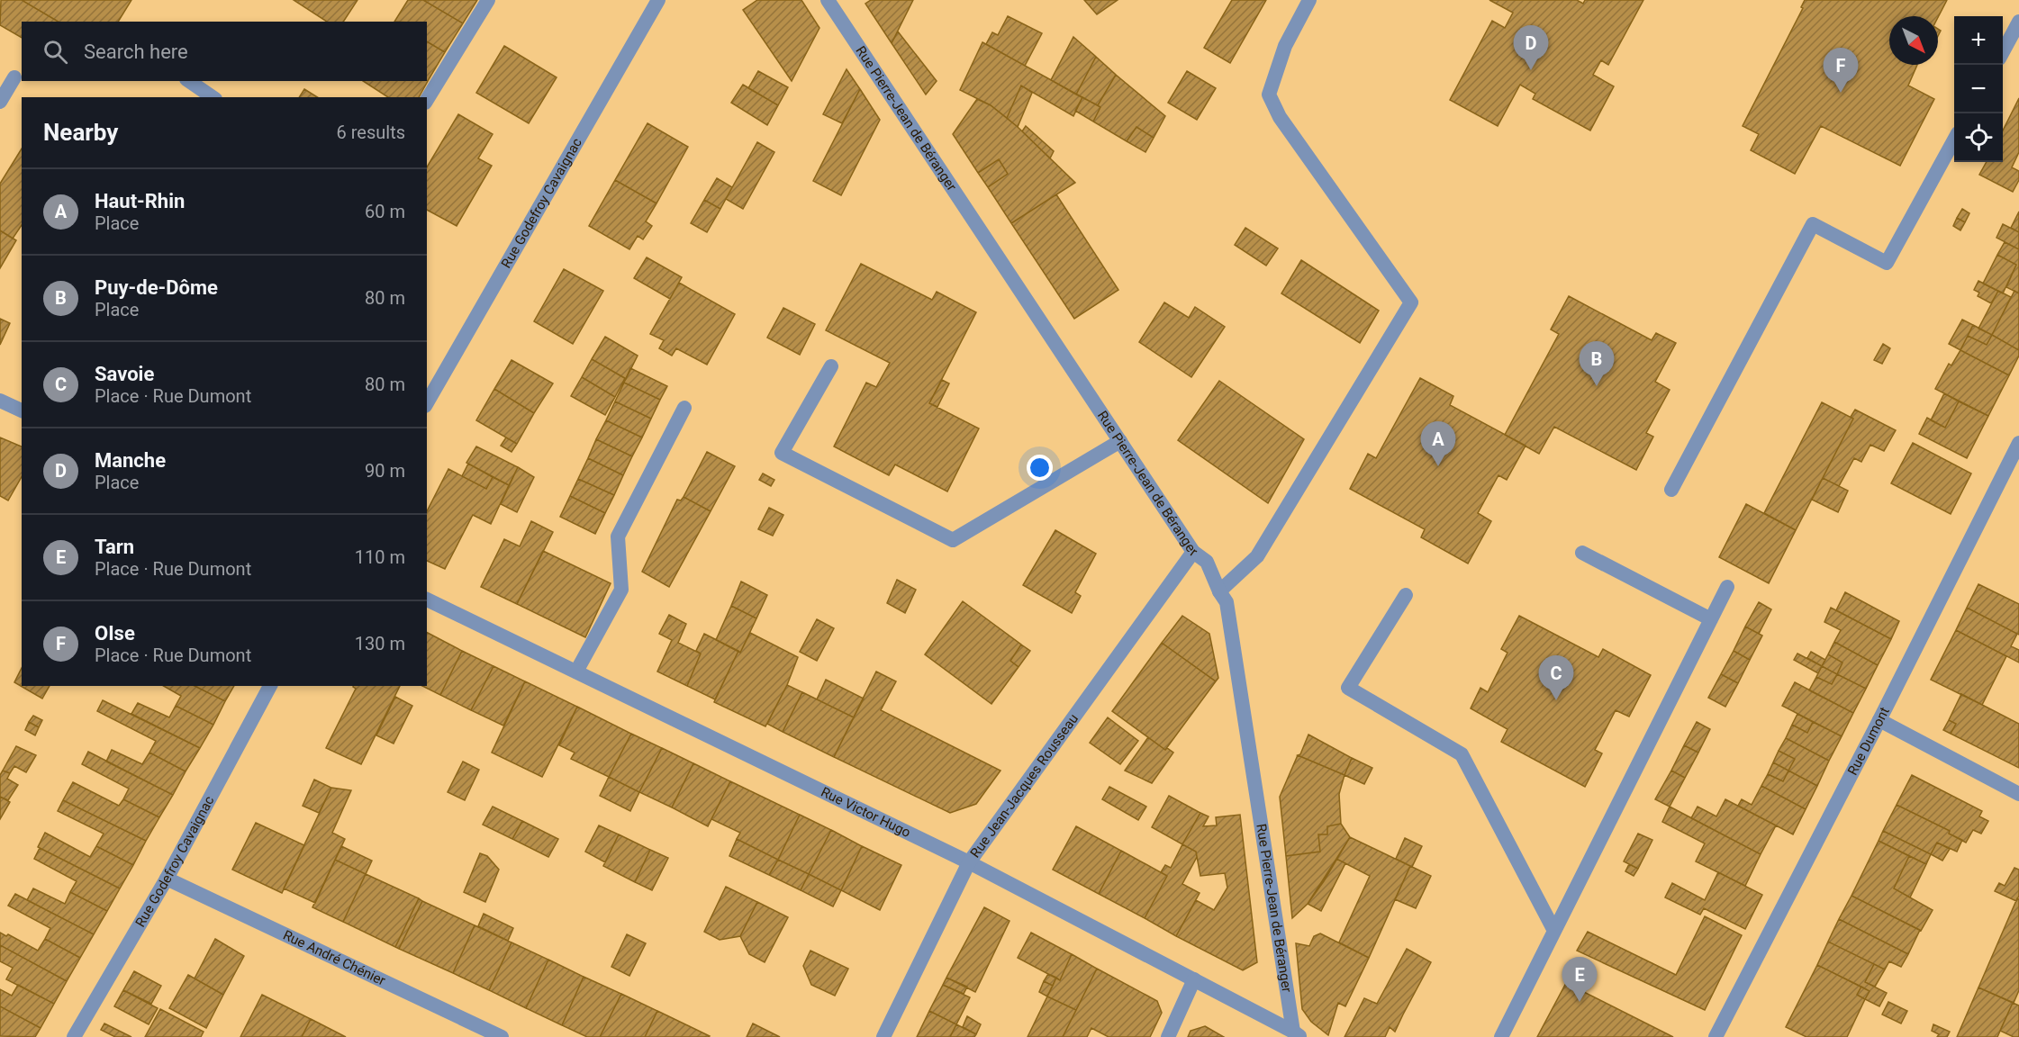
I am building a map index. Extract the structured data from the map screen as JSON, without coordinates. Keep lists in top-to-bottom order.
{
  "streets": {
    "street": [
      "Rue Pierre-Jean de Béranger",
      "Rue Godefroy Cavaignac",
      "Rue Dumont",
      "Rue Jean-Jacques Rousseau",
      "Rue Victor Hugo",
      "Rue André Chénier"
    ]
  },
  "crossings": [
    ["Rue Pierre-Jean de Béranger", "Rue Jean-Jacques Rousseau"],
    ["Rue Pierre-Jean de Béranger", "Rue Victor Hugo"],
    ["Rue Godefroy Cavaignac", "Rue André Chénier"],
    ["Rue Jean-Jacques Rousseau", "Rue Victor Hugo"]
  ],
  "north": "bottom right",
  "page": {
    "map_buttons": ["+", "−"],
    "search": "Search here",
    "pins": [
      "D",
      "F",
      "B",
      "A",
      "C",
      "E"
    ],
    "heading": ["Nearby", "6 results"],
    "list": [
      {
        "mark": "A",
        "name": "Haut-Rhin",
        "note": "Place",
        "value": "60 m"
      },
      {
        "mark": "B",
        "name": "Puy-de-Dôme",
        "note": "Place",
        "value": "80 m"
      },
      {
        "mark": "C",
        "name": "Savoie",
        "note": "Place · Rue Dumont",
        "value": "80 m"
      },
      {
        "mark": "D",
        "name": "Manche",
        "note": "Place",
        "value": "90 m"
      },
      {
        "mark": "E",
        "name": "Tarn",
        "note": "Place · Rue Dumont",
        "value": "110 m"
      },
      {
        "mark": "F",
        "name": "OIse",
        "note": "Place · Rue Dumont",
        "value": "130 m"
      }
    ]
  }
}
